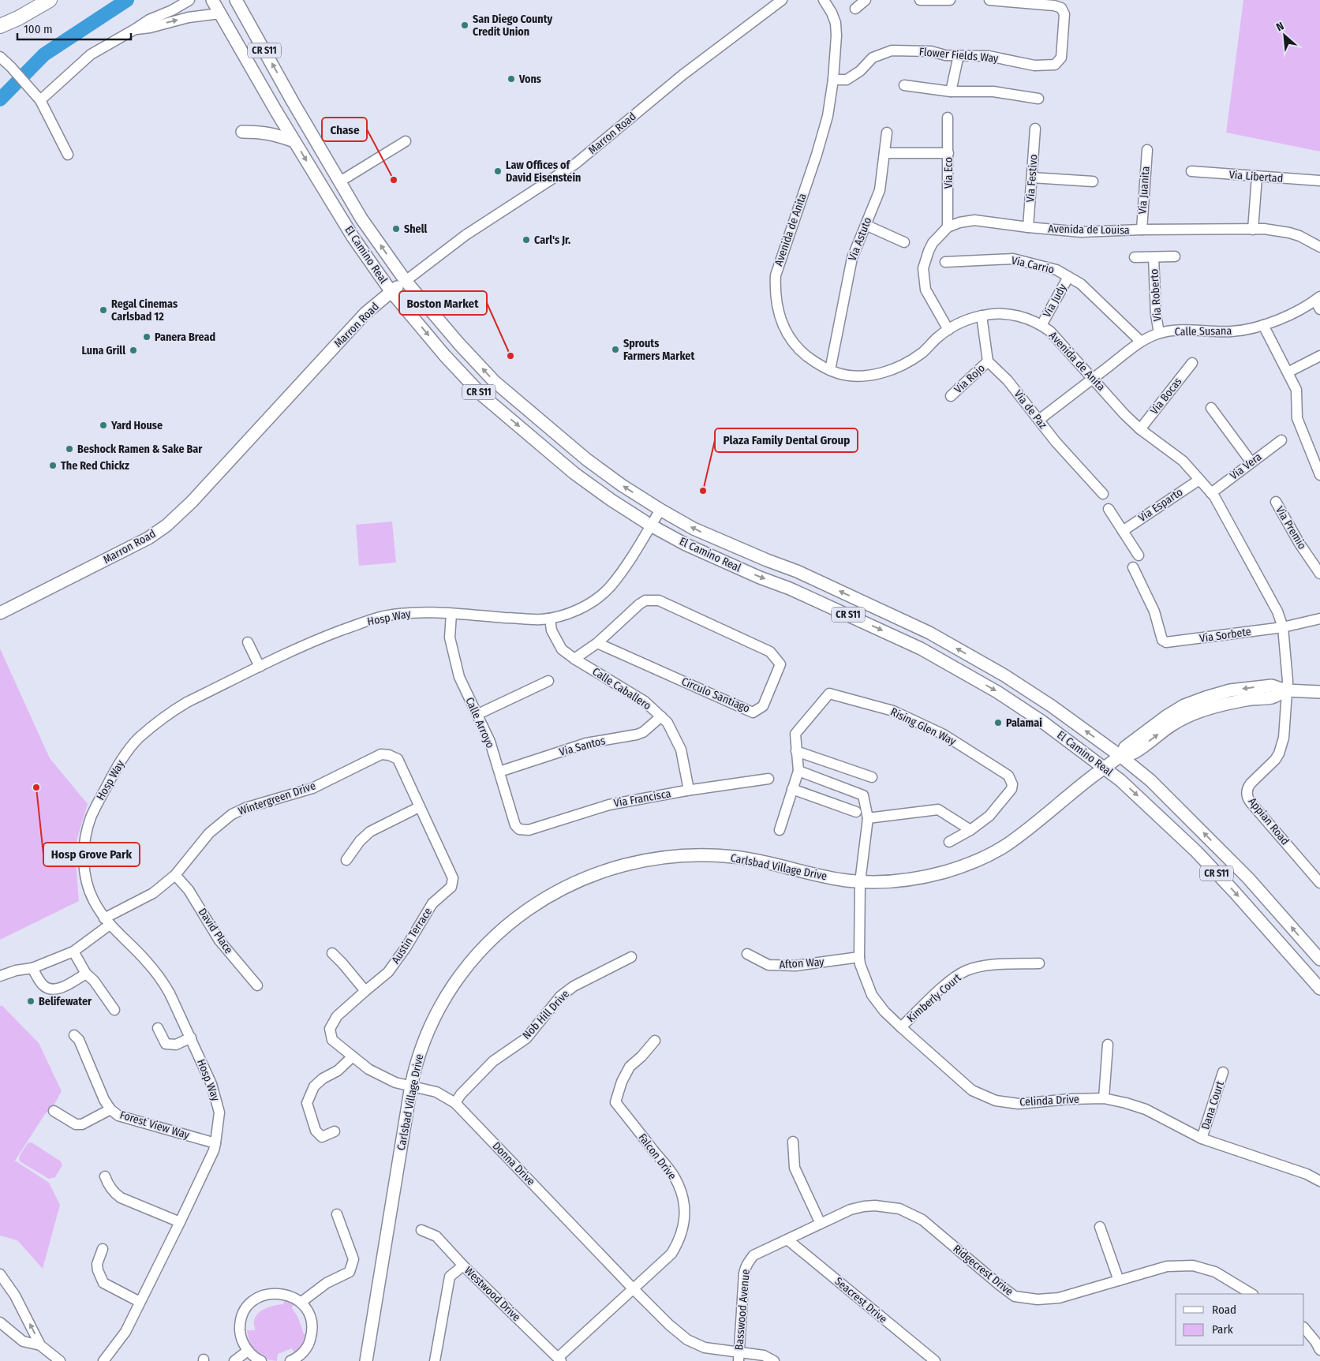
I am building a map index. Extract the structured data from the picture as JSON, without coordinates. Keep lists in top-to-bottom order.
{
  "streets": {
    "main road": [
      "CR S11",
      "Marron Road",
      "El Camino Real",
      "Carlsbad Village Drive"
    ],
    "street": [
      "Flower Fields Way",
      "Via Eco",
      "Via Libertad",
      "Via Festivo",
      "Via Juanita",
      "Avenida de Anita",
      "Avenida de Louisa",
      "Via Astuto",
      "Via Carrio",
      "Via Roberto",
      "Via Judy",
      "Calle Susana",
      "Via Rojo",
      "Via Bocas",
      "Via de Paz",
      "Via Vera",
      "Via Esparto",
      "Via Premio",
      "Hosp Way",
      "Via Sorbete",
      "Calle Caballero",
      "Circulo Santiago",
      "Calle Arroyo",
      "Rising Glen Way",
      "Via Santos",
      "Wintergreen Drive",
      "Via Francisca",
      "Appian Road",
      "David Place",
      "Austin Terrace",
      "Afton Way",
      "Kimberly Court",
      "Nob Hill Drive",
      "Celinda Drive",
      "Dana Court",
      "Forest View Way",
      "Falcon Drive",
      "Donna Drive",
      "Ridgecrest Drive",
      "Westwood Drive",
      "Seacrest Drive",
      "Basswood Avenue"
    ]
  },
  "crossings": [
    ["Flower Fields Way", "Avenida de Anita"],
    ["Marron Road", "El Camino Real"],
    ["Via Eco", "Avenida de Louisa"],
    ["Via Festivo", "Avenida de Louisa"],
    ["Via Juanita", "Avenida de Louisa"],
    ["Avenida de Anita", "Avenida de Louisa"],
    ["Avenida de Anita", "Via Astuto"],
    ["Avenida de Anita", "Via Judy"],
    ["Avenida de Anita", "Calle Susana"],
    ["Avenida de Anita", "Via Bocas"],
    ["Avenida de Anita", "Via Vera"],
    ["Avenida de Anita", "Via Esparto"],
    ["Avenida de Anita", "Via Sorbete"],
    ["Avenida de Anita", "Appian Road"],
    ["Avenida de Anita", "Carlsbad Village Drive"],
    ["El Camino Real", "Hosp Way"],
    ["El Camino Real", "Carlsbad Village Drive"],
    ["Via Carrio", "Via Judy"],
    ["Via Carrio", "Calle Susana"],
    ["Via Roberto", "Calle Susana"],
    ["Calle Susana", "Via de Paz"],
    ["Via Rojo", "Via de Paz"],
    ["Hosp Way", "Calle Caballero"],
    ["Hosp Way", "Calle Arroyo"],
    ["Hosp Way", "Wintergreen Drive"],
    ["Hosp Way", "Forest View Way"],
    ["Calle Caballero", "Via Santos"],
    ["Calle Caballero", "Via Francisca"],
    ["Calle Arroyo", "Via Santos"],
    ["Calle Arroyo", "Via Francisca"],
    ["Wintergreen Drive", "David Place"],
    ["Wintergreen Drive", "Austin Terrace"],
    ["Appian Road", "Carlsbad Village Drive"],
    ["Carlsbad Village Drive", "Celinda Drive"],
    ["Carlsbad Village Drive", "Donna Drive"],
    ["Austin Terrace", "Donna Drive"],
    ["Afton Way", "Celinda Drive"],
    ["Kimberly Court", "Celinda Drive"],
    ["Nob Hill Drive", "Donna Drive"],
    ["Celinda Drive", "Dana Court"],
    ["Falcon Drive", "Donna Drive"],
    ["Falcon Drive", "Westwood Drive"],
    ["Donna Drive", "Basswood Avenue"],
    ["Ridgecrest Drive", "Seacrest Drive"],
    ["Ridgecrest Drive", "Basswood Avenue"]
  ],
  "places": [
    "San Diego County Credit Union",
    "Vons",
    "Law Offices of David Eisenstein",
    "Chase",
    "Shell",
    "Carl's Jr.",
    "Regal Cinemas Carlsbad 12",
    "Panera Bread",
    "Sprouts Farmers Market",
    "Luna Grill",
    "Boston Market",
    "Yard House",
    "Beshock Ramen & Sake Bar",
    "The Red Chickz",
    "Plaza Family Dental Group",
    "Palamai",
    "Hosp Grove Park",
    "Belifewater"
  ],
  "legend": ["Road", "Park"],
  "scale_bar": "100 m",
  "north": "top left"
}
